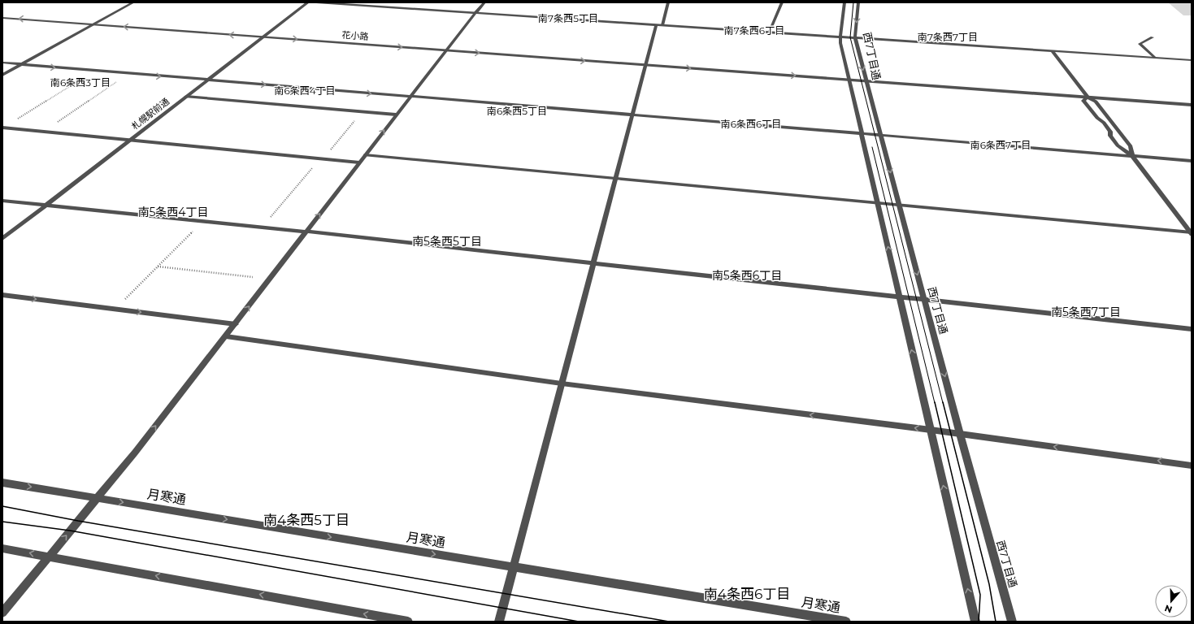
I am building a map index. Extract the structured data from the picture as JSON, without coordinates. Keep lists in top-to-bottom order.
{
  "streets": {
    "street": [
      "花小路",
      "西7丁目通",
      "札幌駅前通",
      "月寒通"
    ]
  },
  "crossings": [
    ["花小路", "西7丁目通"],
    ["花小路", "札幌駅前通"]
  ],
  "one_way": ["月寒通"],
  "districts": [
    "南7条西5丁目",
    "南7条西6丁目",
    "南7条西7丁目",
    "南6条西3丁目",
    "南6条西4丁目",
    "南6条西5丁目",
    "南6条西6丁目",
    "南6条西7丁目",
    "南5条西4丁目",
    "南5条西5丁目",
    "南5条西6丁目",
    "南5条西7丁目",
    "南4条西5丁目",
    "南4条西6丁目"
  ],
  "north": "bottom"
}
